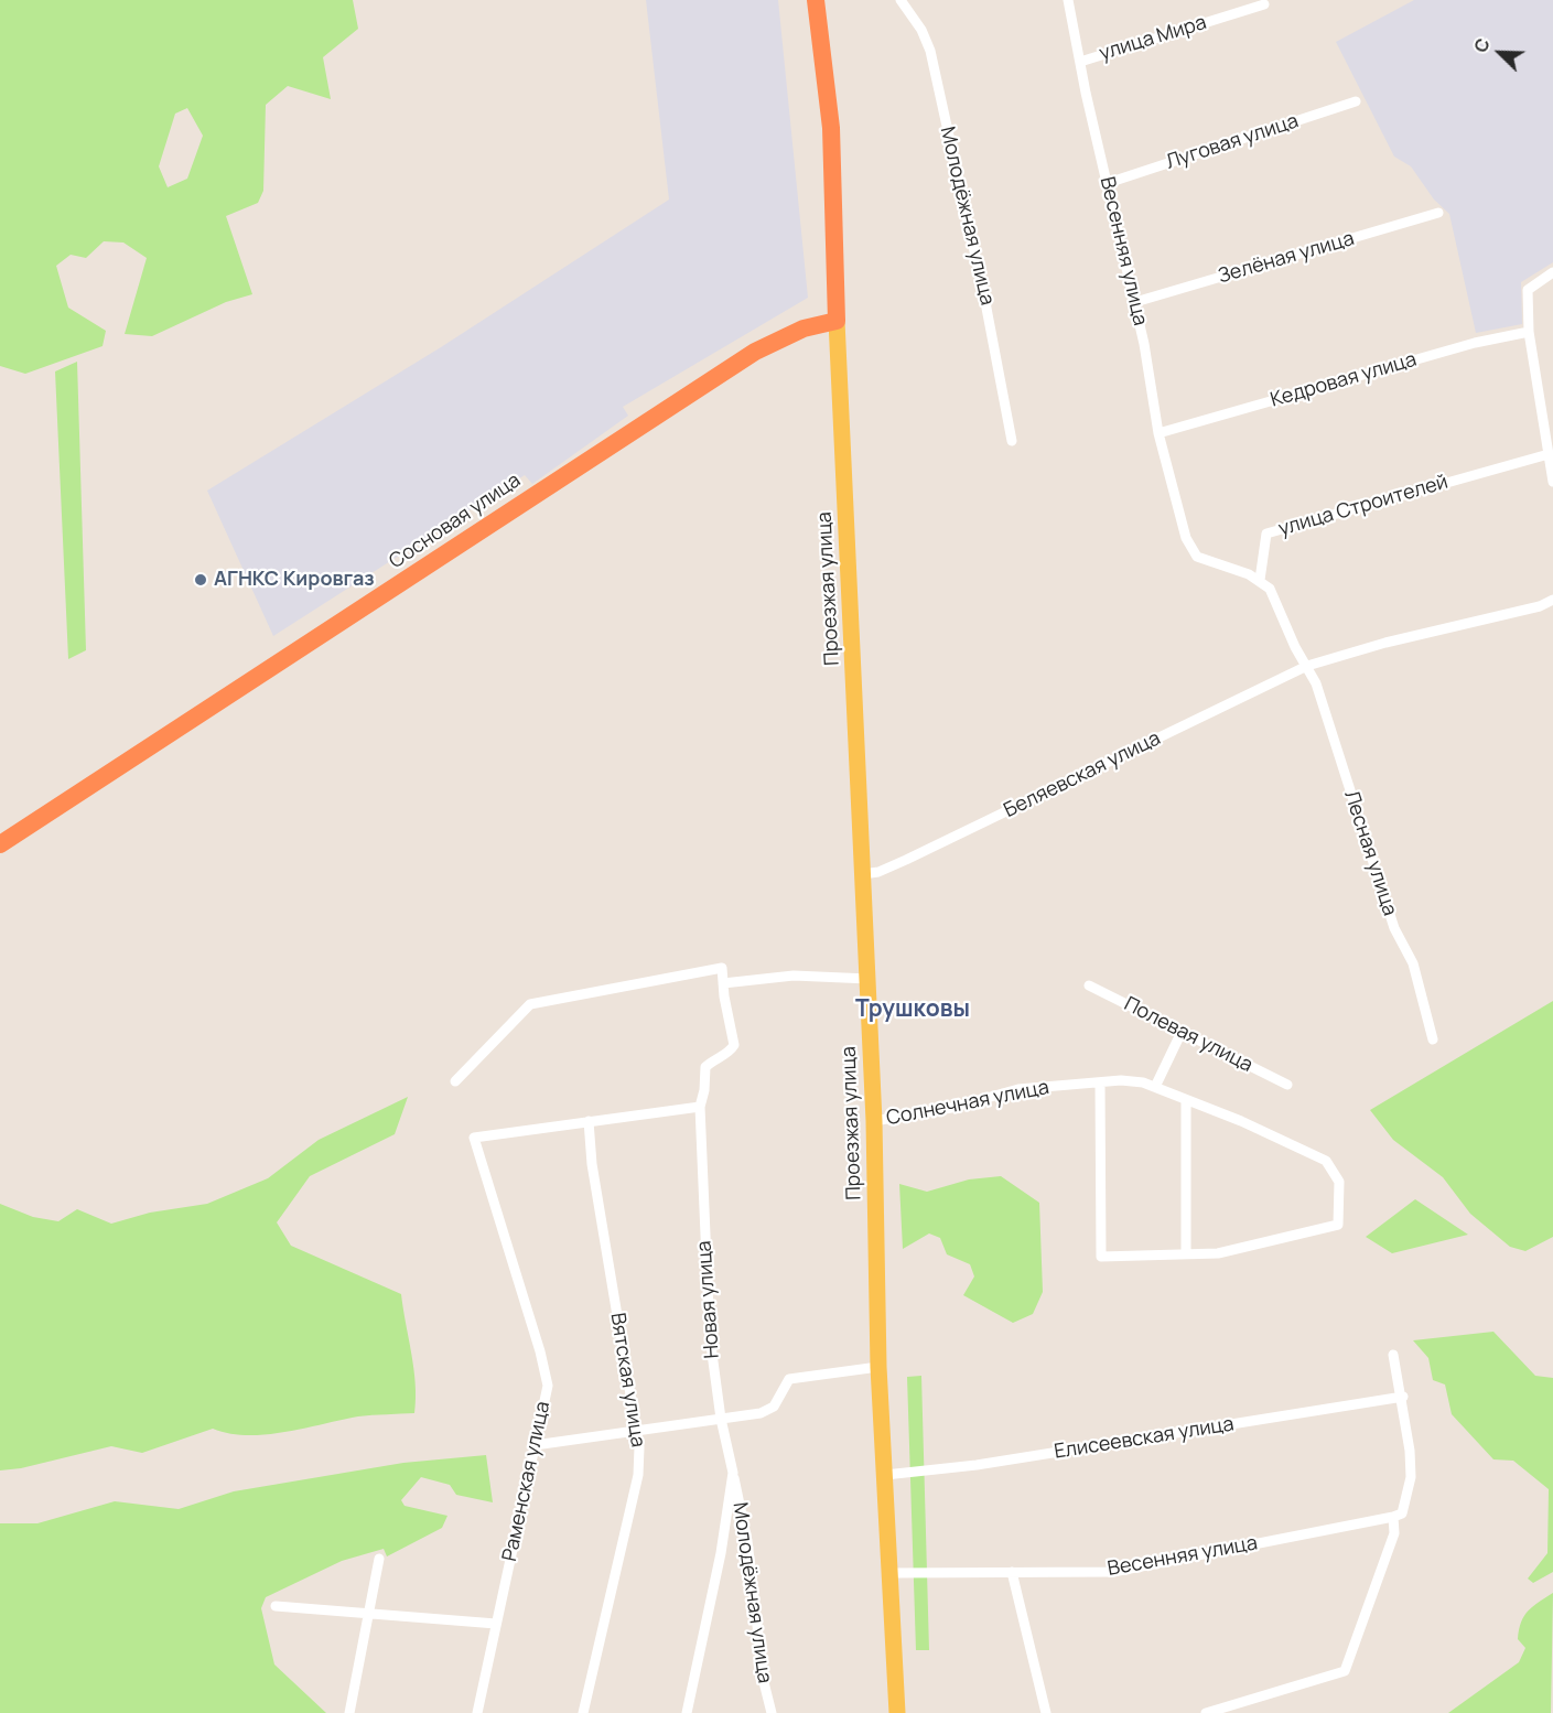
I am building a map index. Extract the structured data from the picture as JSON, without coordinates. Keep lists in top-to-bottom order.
{
  "streets": {
    "highway": ["Сосновая улица"],
    "main road": ["Проезжая улица"],
    "street": [
      "улица Мира",
      "Луговая улица",
      "Молодёжная улица",
      "Весенняя улица",
      "Зелёная улица",
      "Кедровая улица",
      "улица Строителей",
      "Беляевская улица",
      "Лесная улица",
      "Полевая улица",
      "Солнечная улица",
      "Новая улица",
      "Вятская улица",
      "Елисеевская улица",
      "Раменская улица"
    ]
  },
  "crossings": [
    ["улица Мира", "Весенняя улица"],
    ["Луговая улица", "Весенняя улица"],
    ["Молодёжная улица", "Новая улица"],
    ["Весенняя улица", "Зелёная улица"],
    ["Весенняя улица", "Кедровая улица"],
    ["Весенняя улица", "улица Строителей"],
    ["Весенняя улица", "Проезжая улица"],
    ["Весенняя улица", "Лесная улица"],
    ["улица Строителей", "Лесная улица"],
    ["Сосновая улица", "Проезжая улица"],
    ["Проезжая улица", "Беляевская улица"],
    ["Проезжая улица", "Солнечная улица"],
    ["Проезжая улица", "Елисеевская улица"],
    ["Беляевская улица", "Лесная улица"],
    ["Вятская улица", "Раменская улица"]
  ],
  "districts": ["Трушковы"],
  "places": ["АГНКС Кировгаз"],
  "north": "top left"
}
